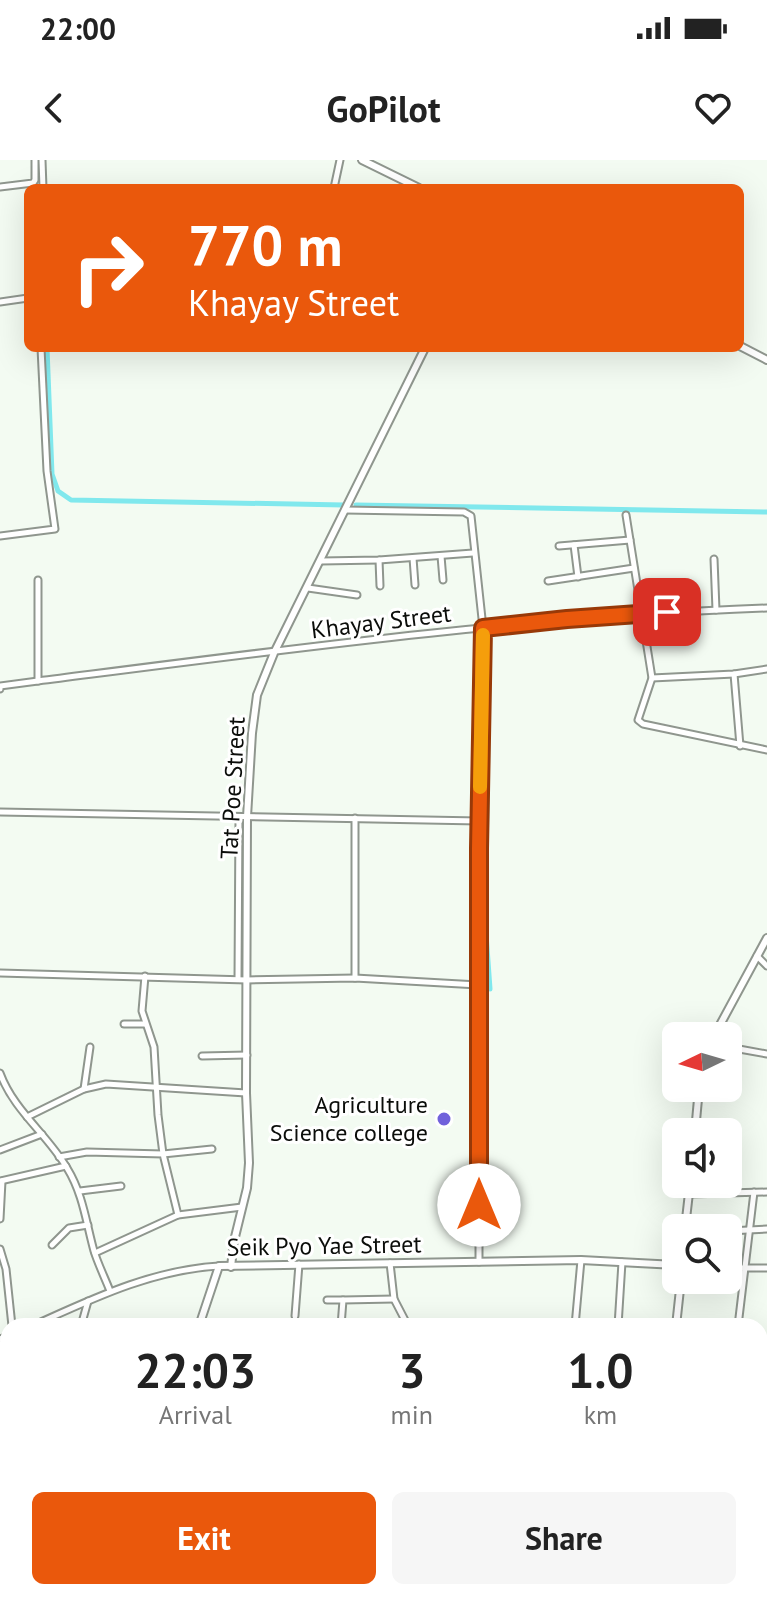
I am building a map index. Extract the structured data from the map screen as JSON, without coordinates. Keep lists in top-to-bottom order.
{
  "streets": {
    "street": ["Khayay Street", "Tat Poe Street", "Seik Pyo Yae Street"]
  },
  "crossings": [
    ["Khayay Street", "Tat Poe Street"],
    ["Tat Poe Street", "Seik Pyo Yae Street"]
  ],
  "places": ["Agriculture Science college"],
  "north": "left",
  "page": {
    "status": "22:00",
    "header": "GoPilot",
    "turn": ["770 m", "Khayay Street"],
    "eta": [
      "22:03",
      "Arrival",
      "3",
      "min",
      "1.0",
      "km"
    ],
    "buttons": ["Exit", "Share"]
  }
}
